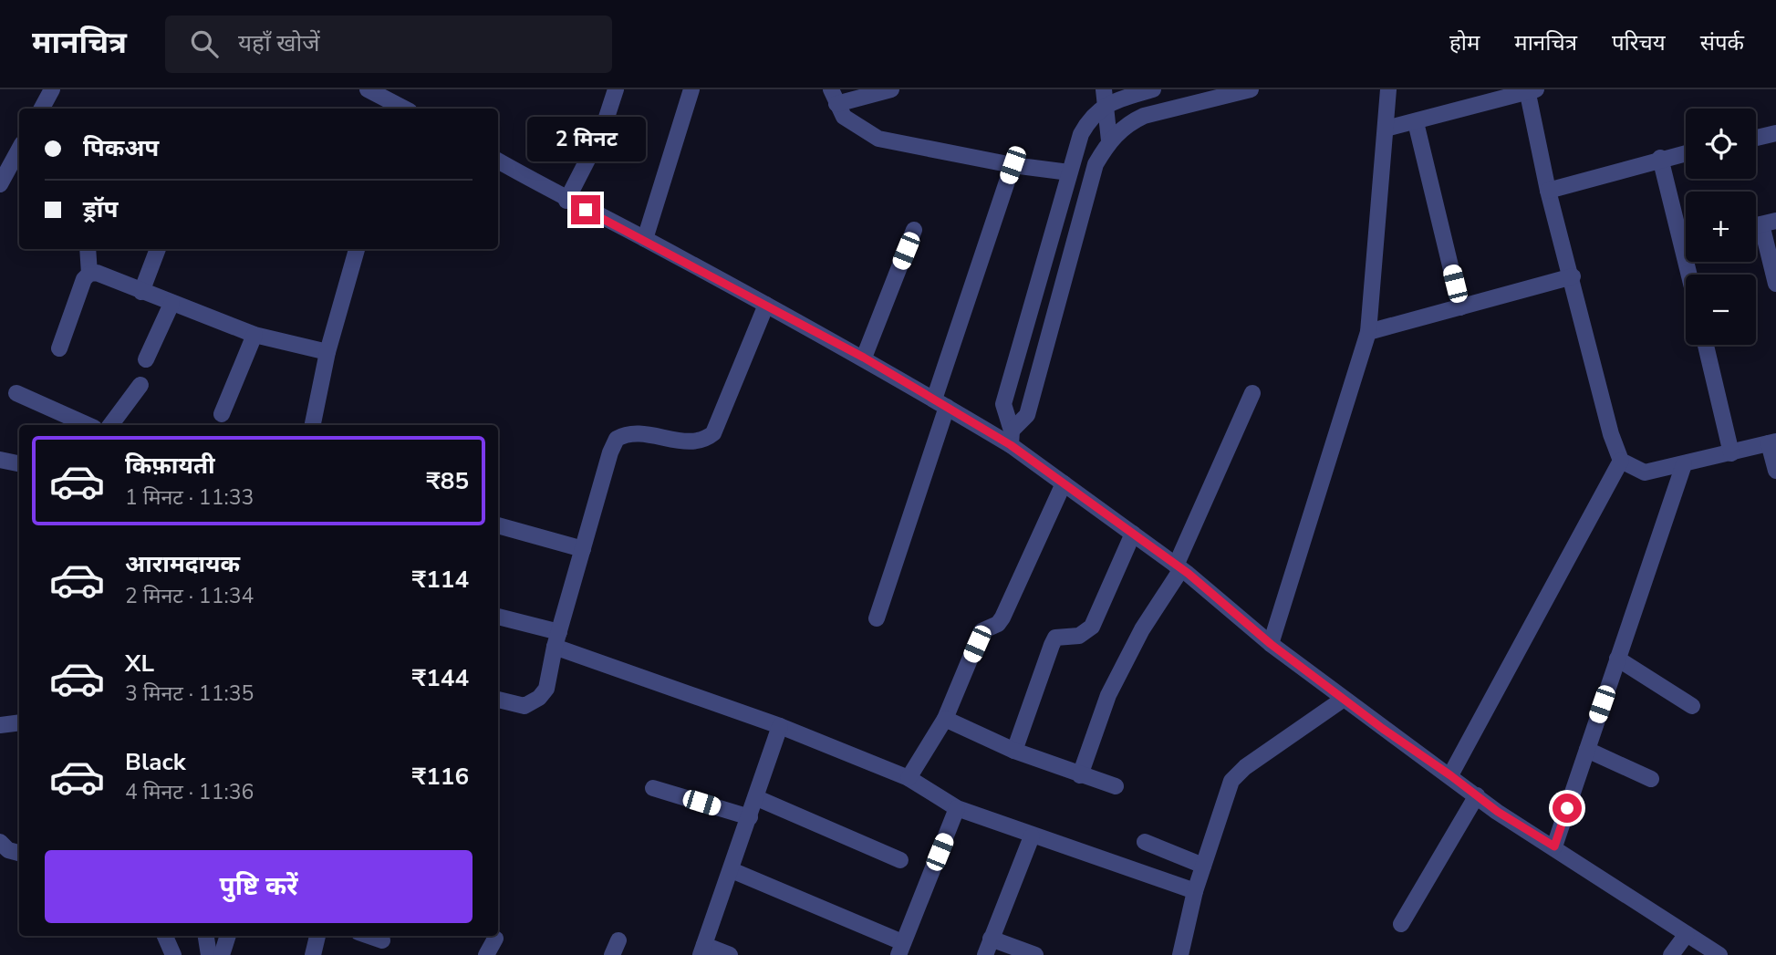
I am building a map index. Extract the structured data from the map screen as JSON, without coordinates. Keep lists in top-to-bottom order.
{
  "page": {
    "header": "मानचित्र",
    "search": "यहाँ खोजें",
    "nav": [
      "होम",
      "मानचित्र",
      "परिचय",
      "संपर्क"
    ],
    "map_buttons": ["+", "−"],
    "banner": ["पिकअप", "ड्रॉप"],
    "bubble": "2 मिनट",
    "list": [
      {
        "name": "किफ़ायती",
        "note": "1 मिनट · 11:33",
        "value": "₹85"
      },
      {
        "name": "आरामदायक",
        "note": "2 मिनट · 11:34",
        "value": "₹114"
      },
      {
        "name": "XL",
        "note": "3 मिनट · 11:35",
        "value": "₹144"
      },
      {
        "name": "Black",
        "note": "4 मिनट · 11:36",
        "value": "₹116"
      }
    ],
    "buttons": "पुष्टि करें"
  }
}
